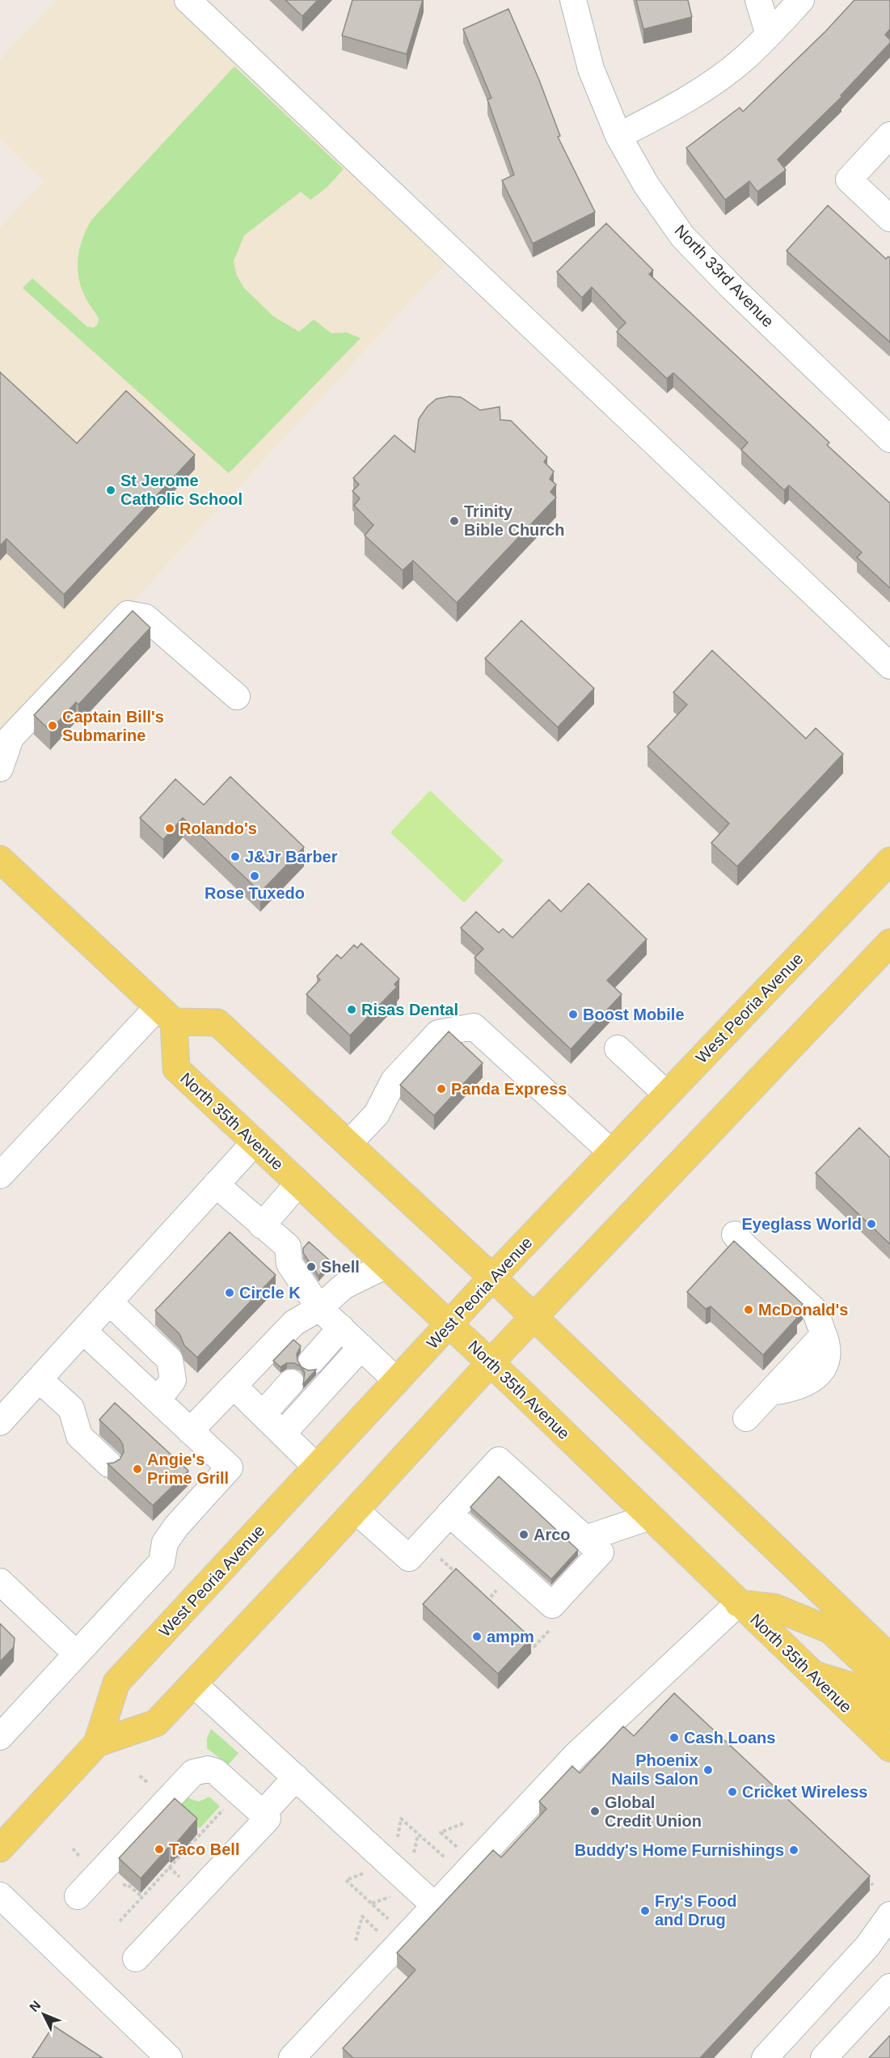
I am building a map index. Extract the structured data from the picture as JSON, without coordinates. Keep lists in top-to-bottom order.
{
  "streets": {
    "main road": ["West Peoria Avenue", "North 35th Avenue"],
    "street": ["North 33rd Avenue"]
  },
  "crossings": [
    ["West Peoria Avenue", "North 35th Avenue"]
  ],
  "places": [
    "St Jerome Catholic School",
    "Trinity Bible Church",
    "Captain Bill's Submarine",
    "Rolando's",
    "J&Jr Barber",
    "Rose Tuxedo",
    "Risas Dental",
    "Boost Mobile",
    "Panda Express",
    "Eyeglass World",
    "Shell",
    "Circle K",
    "McDonald's",
    "Angie's Prime Grill",
    "Arco",
    "ampm",
    "Cash Loans",
    "Phoenix Nails Salon",
    "Cricket Wireless",
    "Global Credit Union",
    "Taco Bell",
    "Buddy's Home Furnishings",
    "Fry's Food and Drug"
  ],
  "north": "top left"
}
